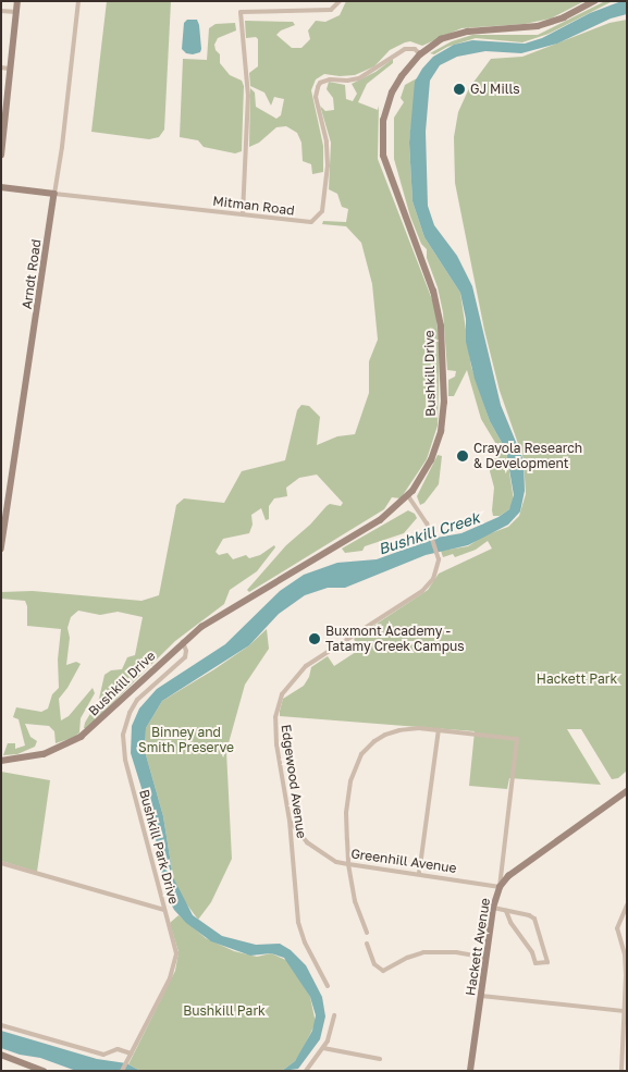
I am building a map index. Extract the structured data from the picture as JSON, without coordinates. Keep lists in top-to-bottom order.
{
  "streets": {
    "main road": [
      "Mitman Road",
      "Arndt Road",
      "Bushkill Drive",
      "Hackett Avenue"
    ],
    "street": ["Edgewood Avenue", "Bushkill Park Drive", "Greenhill Avenue"]
  },
  "crossings": [
    ["Mitman Road", "Arndt Road"],
    ["Mitman Road", "Bushkill Drive"],
    ["Bushkill Drive", "Edgewood Avenue"],
    ["Bushkill Drive", "Bushkill Park Drive"],
    ["Edgewood Avenue", "Greenhill Avenue"],
    ["Greenhill Avenue", "Hackett Avenue"]
  ],
  "water": ["Bushkill Creek"],
  "parks": ["Hackett Park", "Binney and Smith Preserve", "Bushkill Park"],
  "places": ["GJ Mills", "Crayola Research & Development", "Buxmont Academy - Tatamy Creek Campus"]
}
